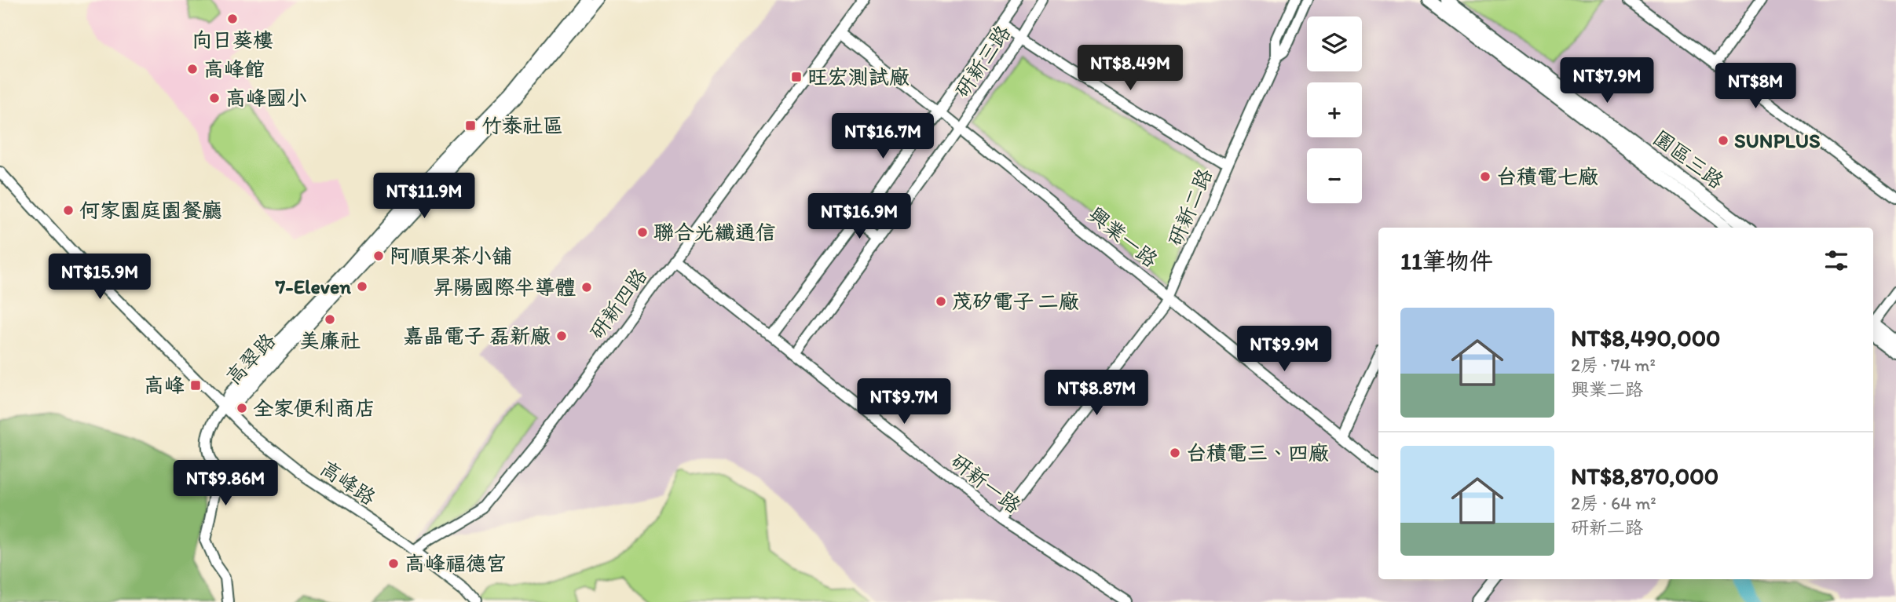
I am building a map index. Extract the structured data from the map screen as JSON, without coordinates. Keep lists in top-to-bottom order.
{
  "streets": {
    "street": [
      "研新三路",
      "園區三路",
      "研新二路",
      "興業一路",
      "研新四路",
      "高翠路",
      "高峰路",
      "研新一路"
    ]
  },
  "crossings": [
    ["研新三路", "興業一路"],
    ["研新三路", "研新一路"],
    ["研新二路", "興業一路"],
    ["研新二路", "研新一路"],
    ["興業一路", "研新四路"],
    ["研新四路", "高峰路"],
    ["研新四路", "研新一路"],
    ["高翠路", "高峰路"]
  ],
  "places": {
    "other": [
      "向日葵樓",
      "高峰館",
      "高峰國小",
      "SUNPLUS",
      "台積電七廠",
      "何家園庭園餐廳",
      "聯合光纖通信",
      "阿順果茶小舖",
      "7-Eleven",
      "昇陽國際半導體",
      "茂矽電子 二廠",
      "美廉社",
      "嘉晶電子 磊新廠",
      "全家便利商店",
      "台積電三、四廠",
      "高峰福德宮"
    ],
    "transit": ["旺宏測試廠", "竹泰社區", "高峰"]
  },
  "page": {
    "map_buttons": ["+", "−"],
    "price": [
      "NT$8.49M",
      "NT$7.9M",
      "NT$8M",
      "NT$16.7M",
      "NT$11.9M",
      "NT$16.9M",
      "NT$15.9M",
      "NT$9.9M",
      "NT$8.87M",
      "NT$9.7M",
      "NT$9.86M"
    ],
    "heading": "11筆物件",
    "list": [
      {
        "name": "NT$8,490,000",
        "note": "2房 · 74 m² · 興業二路"
      },
      {
        "name": "NT$8,870,000",
        "note": "2房 · 64 m² · 研新二路"
      }
    ]
  }
}
